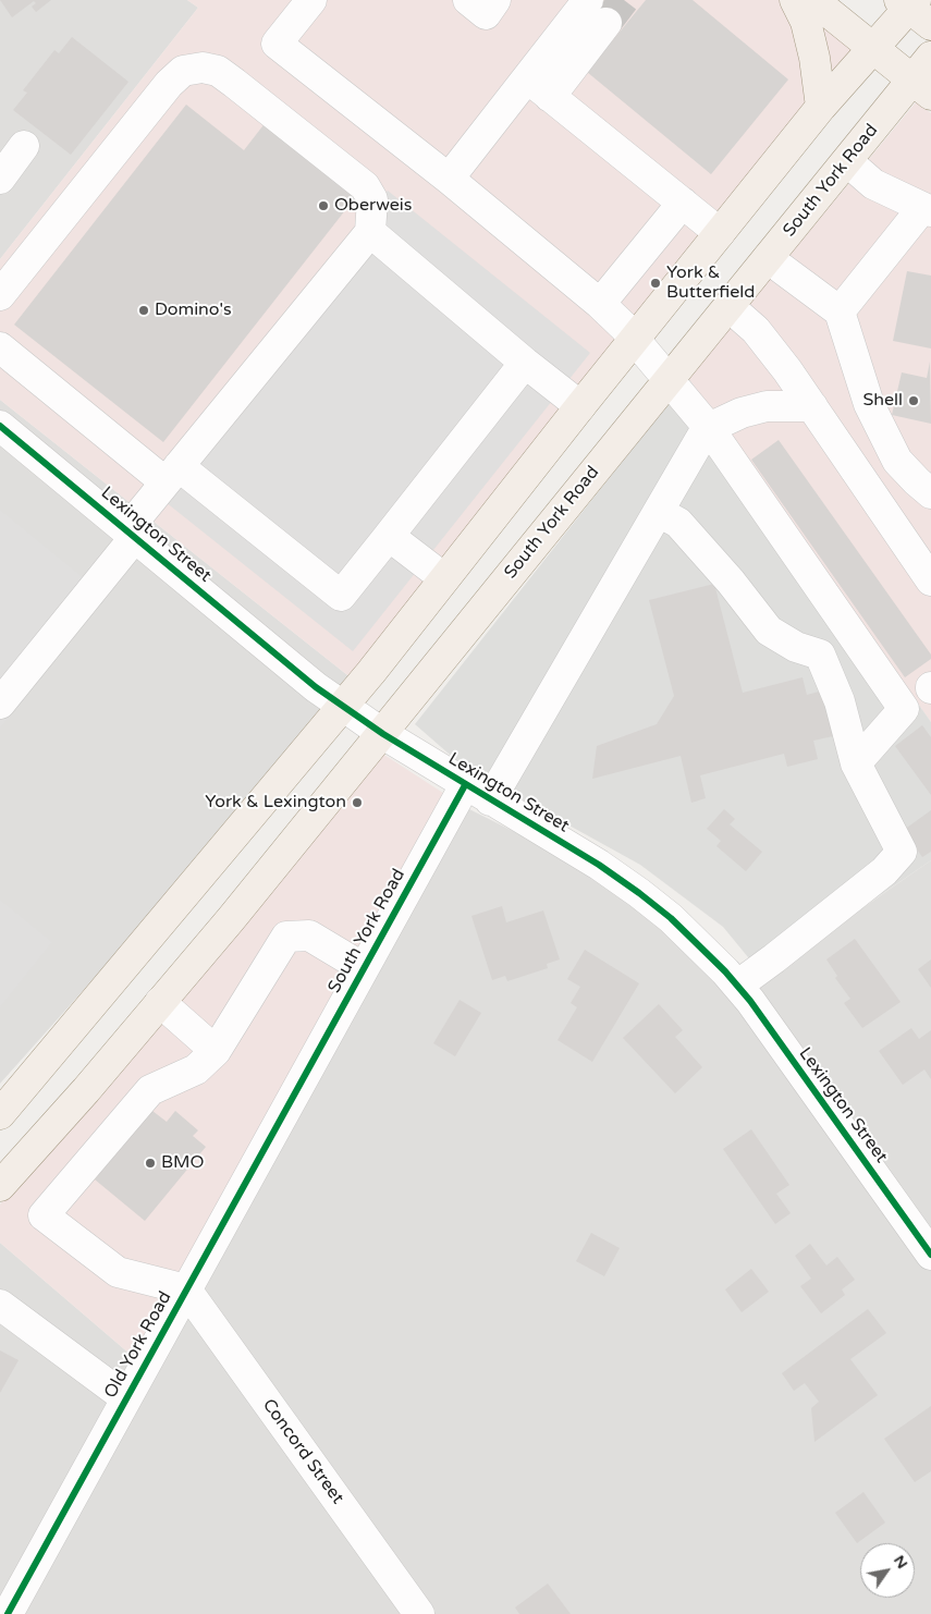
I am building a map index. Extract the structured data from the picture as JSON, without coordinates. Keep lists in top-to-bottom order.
{
  "streets": {
    "main road": ["South York Road"],
    "street": ["Lexington Street", "Old York Road", "Concord Street"]
  },
  "crossings": [
    ["South York Road", "Lexington Street"],
    ["South York Road", "Old York Road"],
    ["Old York Road", "Concord Street"]
  ],
  "places": [
    "Oberweis",
    "York & Butterfield",
    "Domino's",
    "Shell",
    "York & Lexington",
    "BMO"
  ],
  "north": "top right"
}
